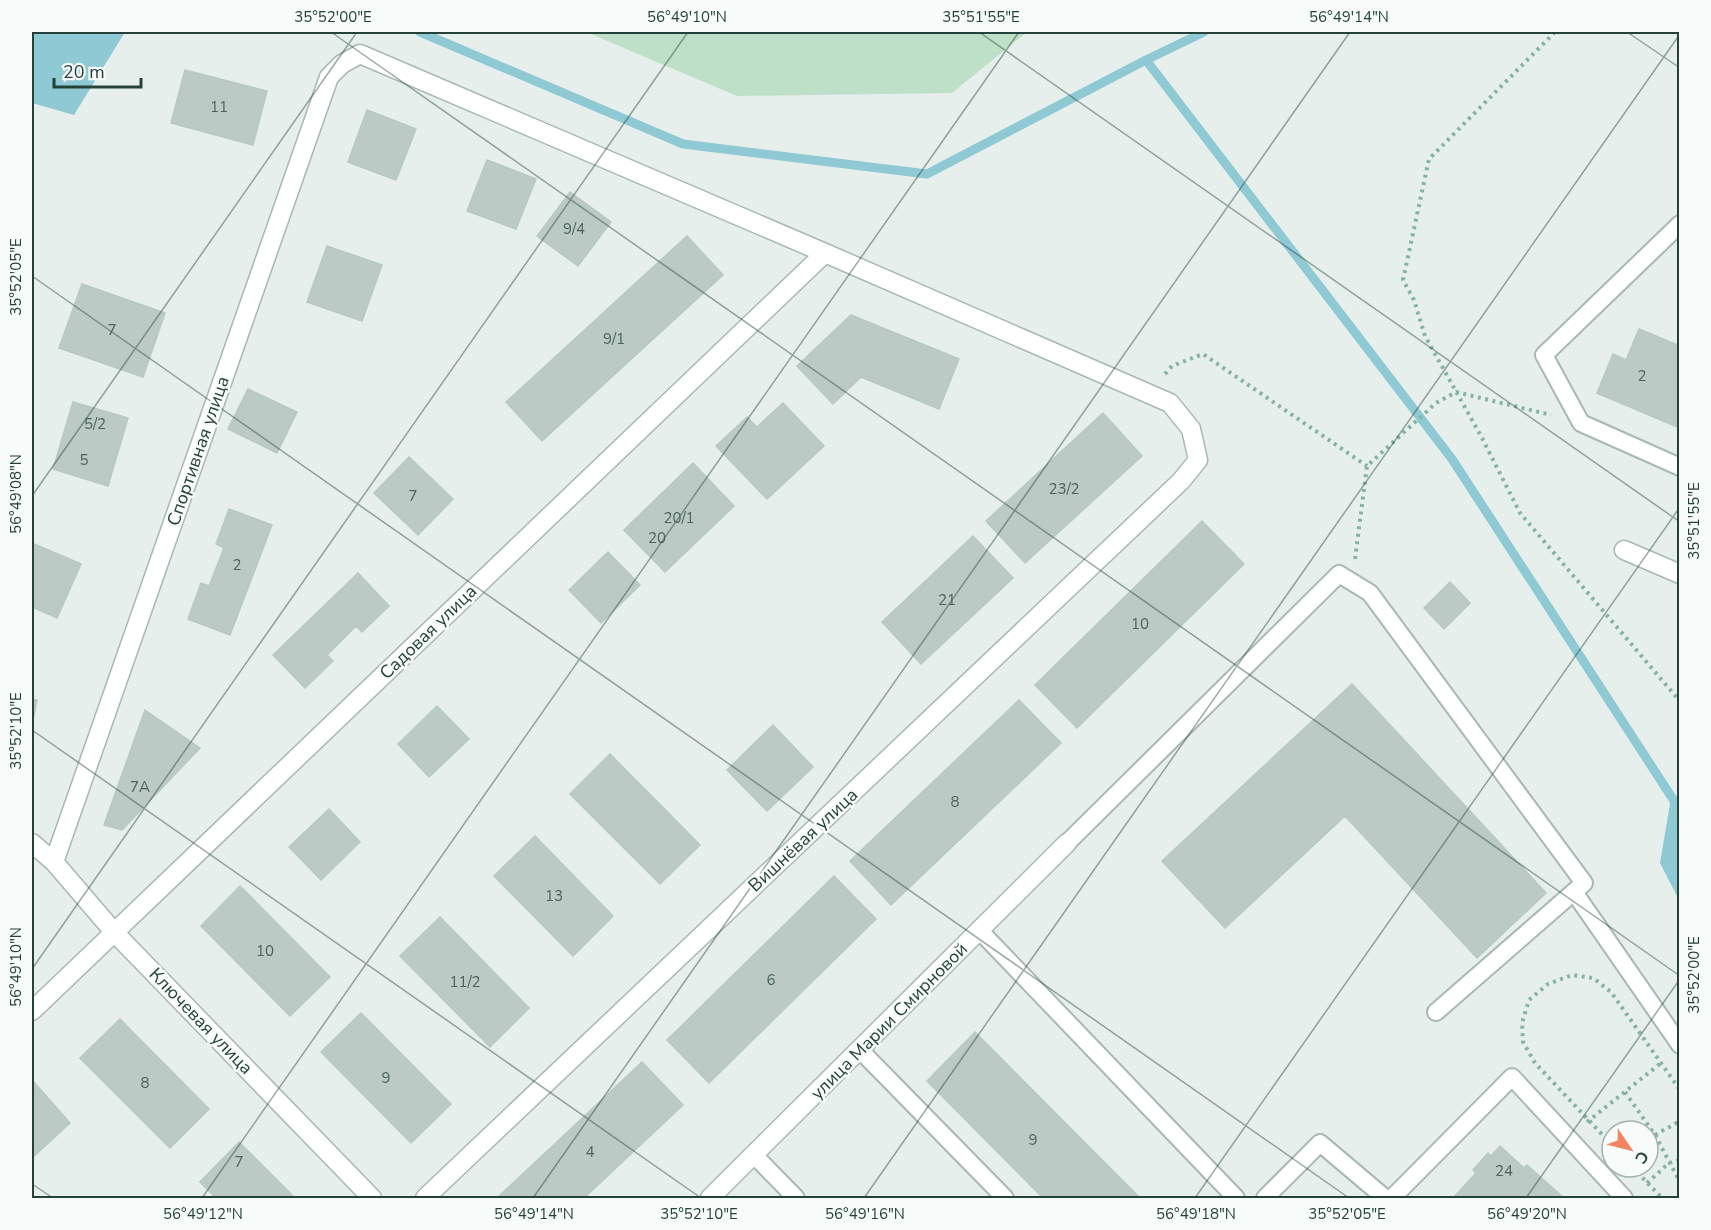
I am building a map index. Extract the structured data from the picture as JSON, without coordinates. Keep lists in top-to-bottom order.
{
  "streets": {
    "street": [
      "Спортивная улица",
      "Садовая улица",
      "Вишнёвая улица",
      "Ключевая улица",
      "улица Марии Смирновой"
    ]
  },
  "crossings": [
    ["Спортивная улица", "Садовая улица"],
    ["Спортивная улица", "Ключевая улица"],
    ["Садовая улица", "Ключевая улица"]
  ],
  "house_numbers": [
    "11",
    "9/4",
    "7",
    "9/1",
    "2",
    "5/2",
    "5",
    "23/2",
    "7",
    "20/1",
    "20",
    "2",
    "21",
    "10",
    "7А",
    "8",
    "13",
    "10",
    "6",
    "11/2",
    "9",
    "8",
    "9",
    "4",
    "7",
    "24"
  ],
  "scale_bar": "20 m",
  "north": "bottom right",
  "coordinates": [
    "35°52'00\"E",
    "56°49'10\"N",
    "35°51'55\"E",
    "56°49'14\"N",
    "35°52'05\"E",
    "56°49'08\"N",
    "35°52'10\"E",
    "56°49'12\"N",
    "56°49'16\"N",
    "56°49'18\"N",
    "56°49'20\"N"
  ]
}
